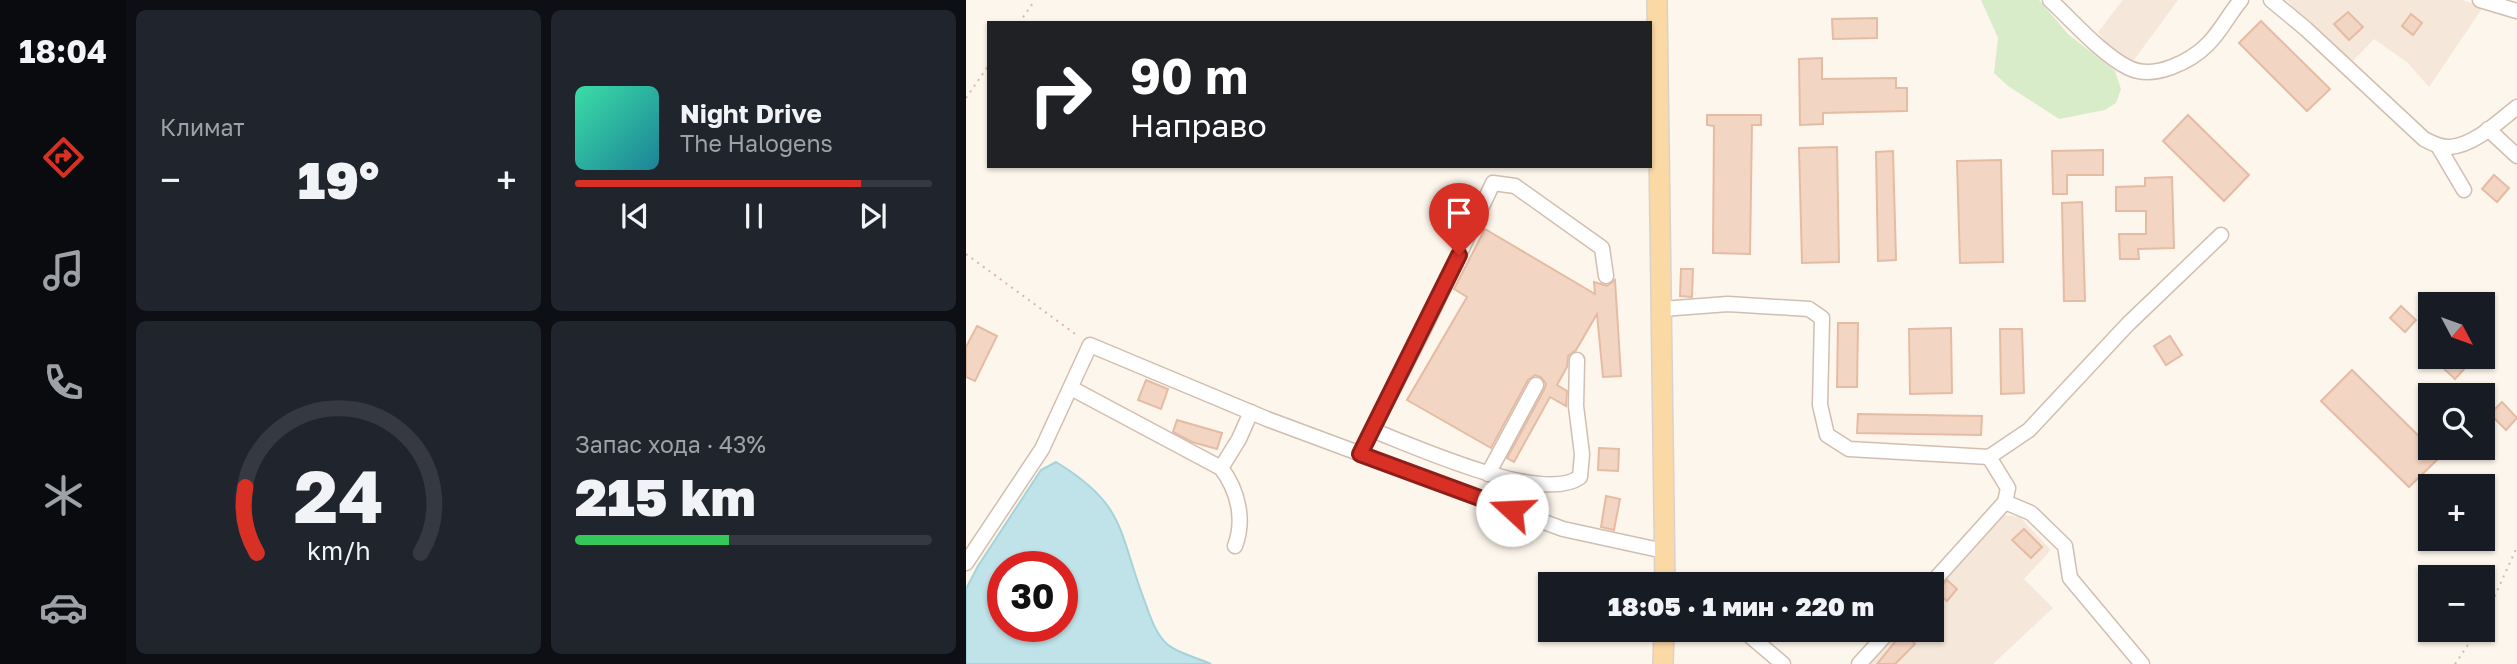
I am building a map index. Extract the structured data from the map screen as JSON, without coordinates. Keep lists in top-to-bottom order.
{
  "north": "bottom right",
  "page": {
    "tabs": "18:04",
    "tile": [
      "Климат",
      ["Запас хода · 43%", "215 km"]
    ],
    "turn": ["90 m", "Направо"],
    "song": ["Night Drive", "The Halogens"],
    "heat": ["−", "19°", "+"],
    "map_buttons": ["+", "−"],
    "limit": "30",
    "trip": "18:05 · 1 мин · 220 m",
    "gauge": ["24", "km/h"]
  }
}
